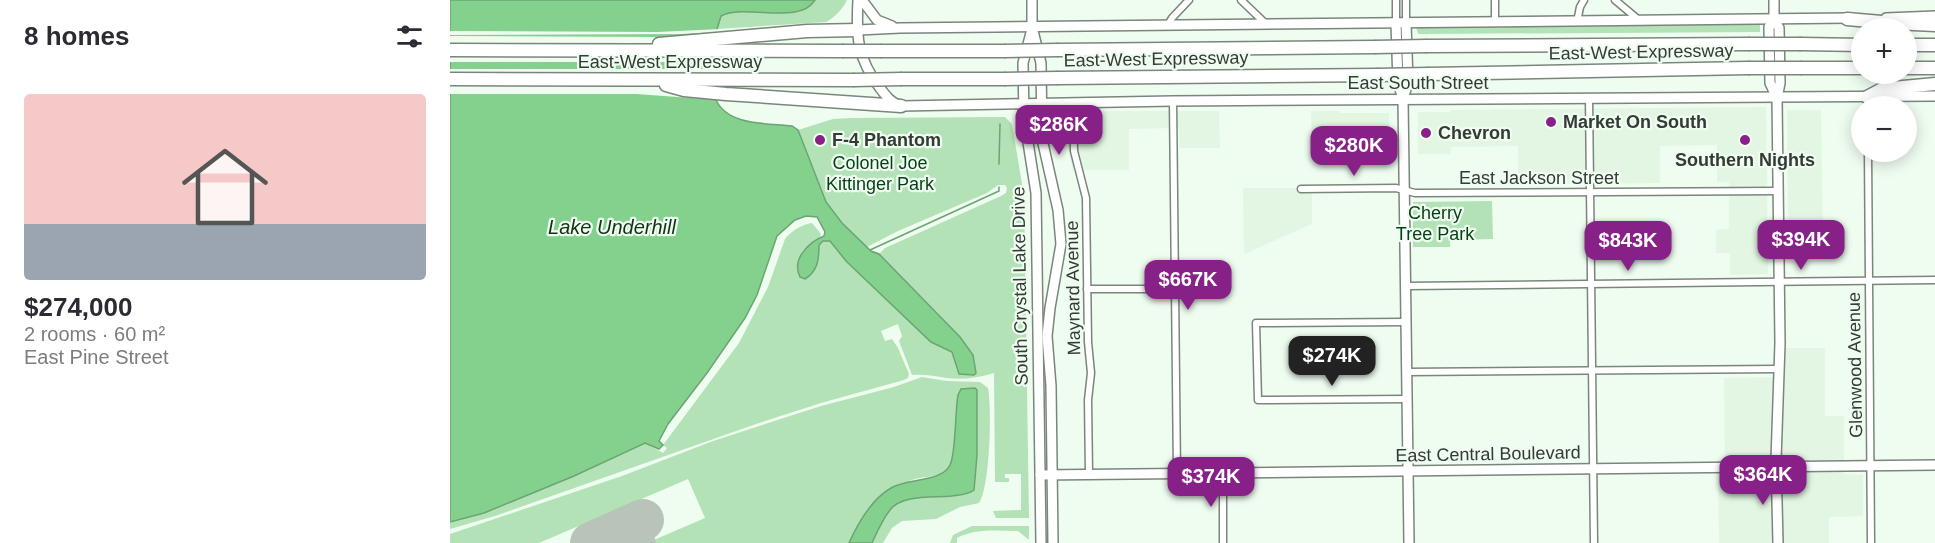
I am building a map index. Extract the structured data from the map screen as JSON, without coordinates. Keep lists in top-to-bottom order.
{
  "streets": {
    "highway": ["East-West Expressway"],
    "main road": ["East South Street", "South Crystal Lake Drive", "East Central Boulevard"],
    "street": ["East Jackson Street", "Maynard Avenue", "Glenwood Avenue"]
  },
  "crossings": [
    ["East South Street", "South Crystal Lake Drive"],
    ["East South Street", "Maynard Avenue"],
    ["South Crystal Lake Drive", "East Central Boulevard"],
    ["Maynard Avenue", "East Central Boulevard"],
    ["Glenwood Avenue", "East Central Boulevard"]
  ],
  "water": ["Lake Underhill"],
  "parks": ["Colonel Joe Kittinger Park", "Cherry Tree Park"],
  "places": [
    "Market On South",
    "Chevron",
    "F-4 Phantom",
    "Southern Nights"
  ],
  "page": {
    "heading": "8 homes",
    "map_buttons": ["+", "−"],
    "list": [
      {
        "name": "$274,000",
        "note": "2 rooms · 60 m² · East Pine Street"
      }
    ],
    "price": [
      "$286K",
      "$280K",
      "$394K",
      "$843K",
      "$667K",
      "$274K",
      "$364K",
      "$374K"
    ]
  }
}
